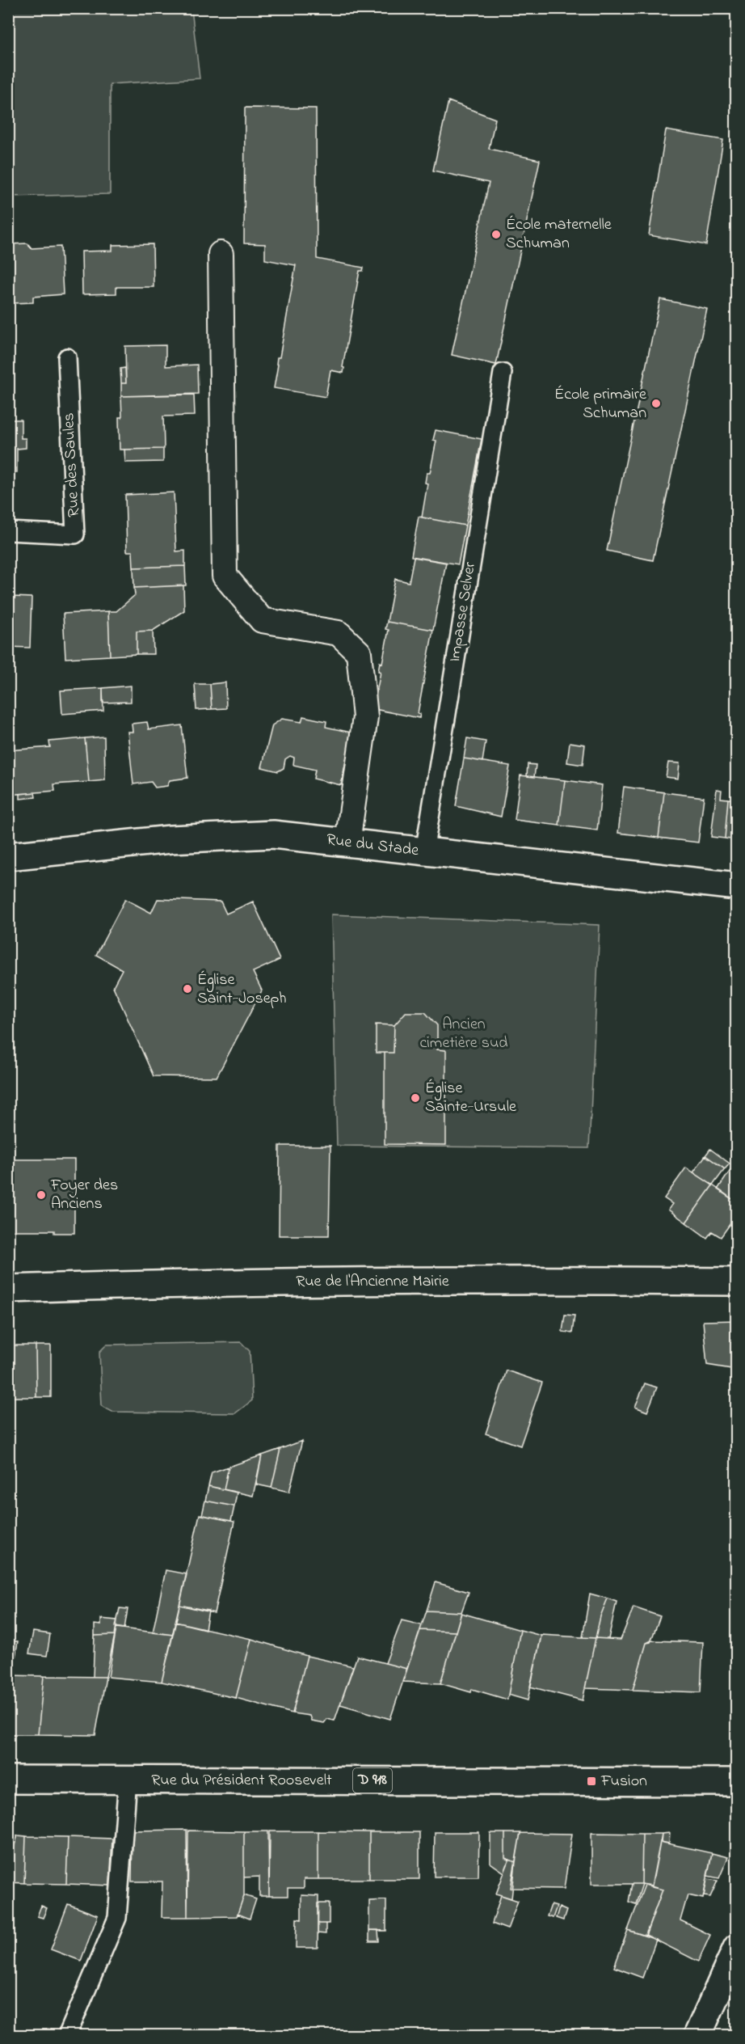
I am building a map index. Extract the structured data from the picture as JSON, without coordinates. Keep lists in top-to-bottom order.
{
  "streets": {
    "street": [
      "Rue du Stade",
      "Rue de l'Ancienne Mairie",
      "Rue du Président Roosevelt",
      "D 918"
    ],
    "lane": ["Rue des Saules", "Impasse Selver"]
  },
  "crossings": [
    ["Impasse Selver", "Rue du Stade"]
  ],
  "parks": ["Ancien cimetière sud"],
  "places": {
    "other": [
      "École maternelle Schuman",
      "École primaire Schuman",
      "Église Saint-Joseph",
      "Église Sainte-Ursule",
      "Foyer des Anciens"
    ],
    "transit": ["Fusion"]
  }
}
